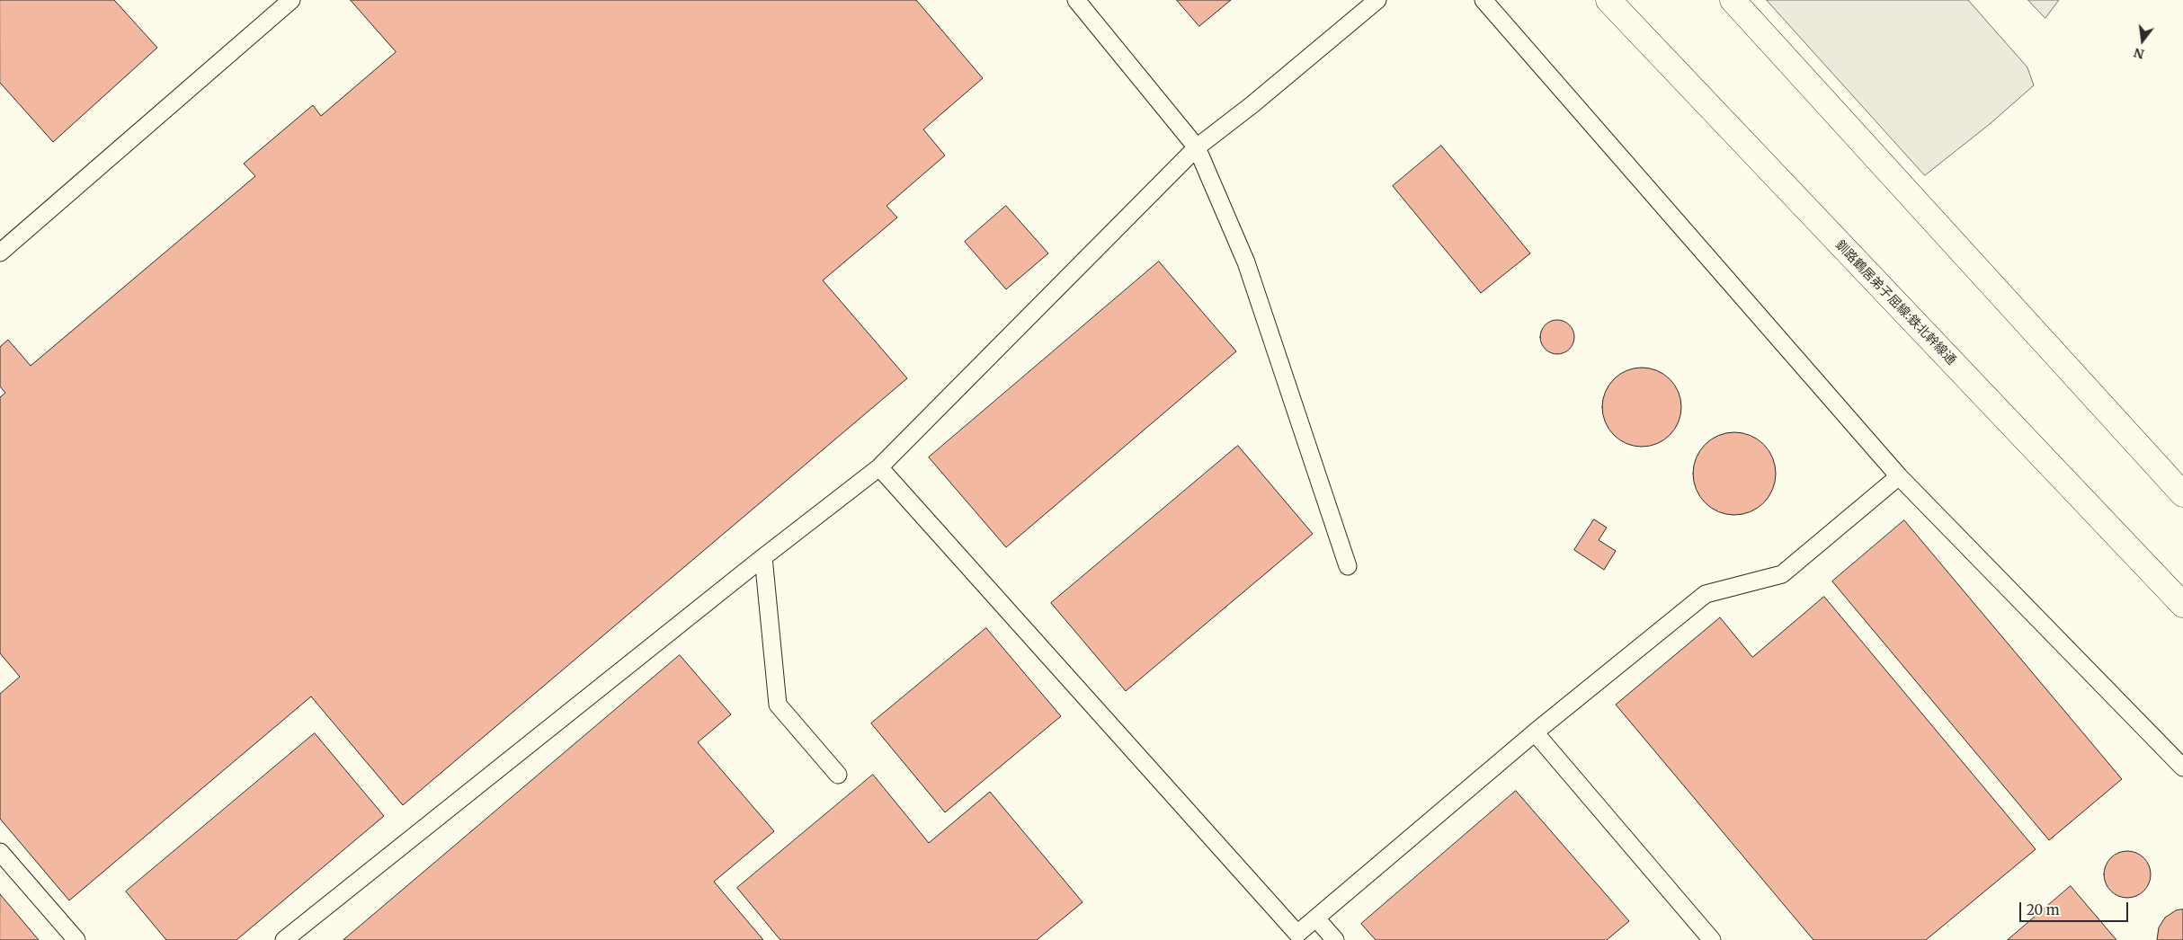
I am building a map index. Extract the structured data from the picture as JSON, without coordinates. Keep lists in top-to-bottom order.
{
  "streets": {
    "main road": ["釧路鶴居弟子屈線:鉄北幹線通"]
  },
  "scale_bar": "20 m",
  "north": "bottom"
}
